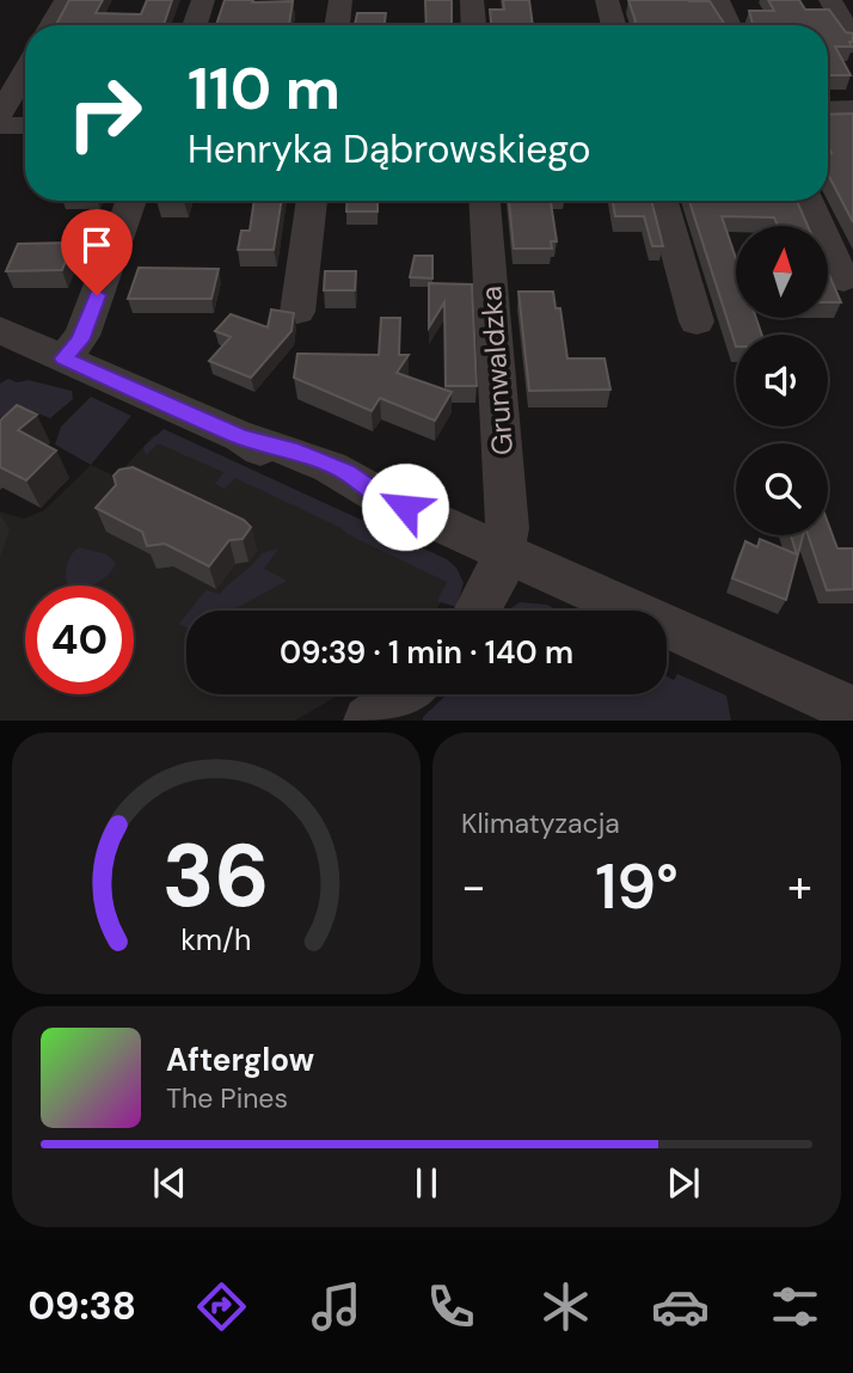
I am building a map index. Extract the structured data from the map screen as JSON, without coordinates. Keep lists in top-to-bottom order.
{
  "streets": {
    "street": ["Grunwaldzka"]
  },
  "north": "top",
  "page": {
    "turn": ["110 m", "Henryka Dąbrowskiego"],
    "limit": "40",
    "trip": "09:39 · 1 min · 140 m",
    "tile": "Klimatyzacja",
    "heat": ["−", "19°", "+"],
    "song": ["Afterglow", "The Pines"],
    "tabs": "09:38",
    "gauge": ["36", "km/h"]
  }
}
